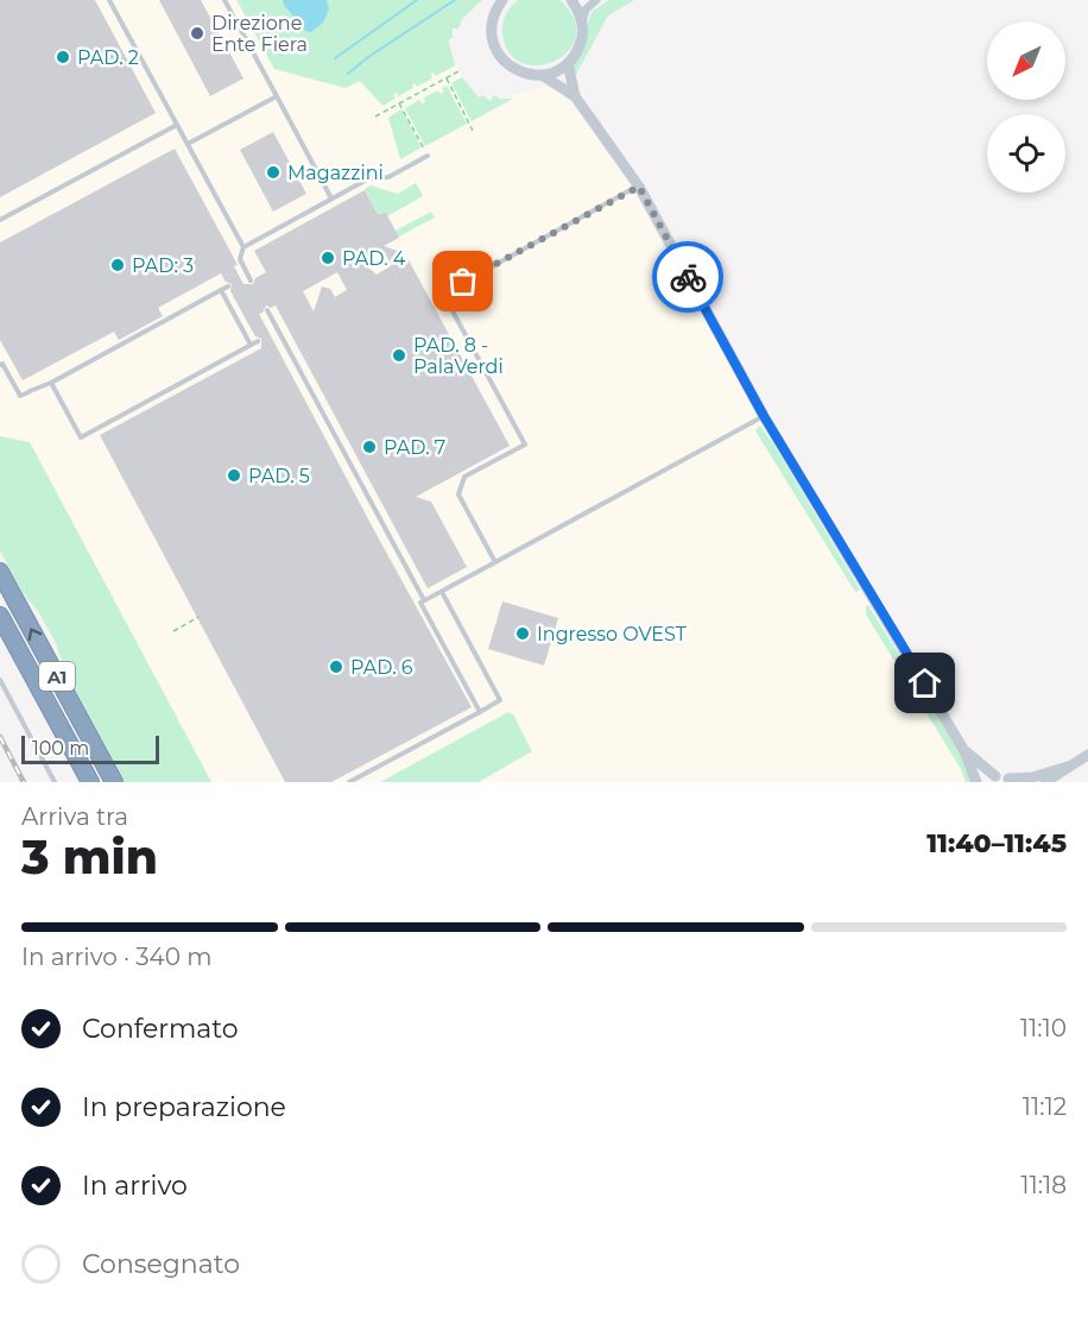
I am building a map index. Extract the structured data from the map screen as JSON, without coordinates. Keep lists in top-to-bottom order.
{
  "streets": {
    "highway": ["A1"]
  },
  "places": [
    "Direzione Ente Fiera",
    "PAD. 2",
    "Magazzini",
    "PAD. 4",
    "PAD: 3",
    "PAD. 8 - PalaVerdi",
    "PAD. 7",
    "PAD. 5",
    "Ingresso OVEST",
    "PAD. 6"
  ],
  "scale_bar": "100 m",
  "north": "bottom left",
  "page": {
    "scale": "100 m",
    "heading": ["3 min", "Arriva tra", "11:40–11:45"],
    "bar": "In arrivo · 340 m",
    "list": [
      ["Confermato", "11:10"],
      ["In preparazione", "11:12"],
      ["In arrivo", "11:18"],
      "Consegnato"
    ]
  }
}
